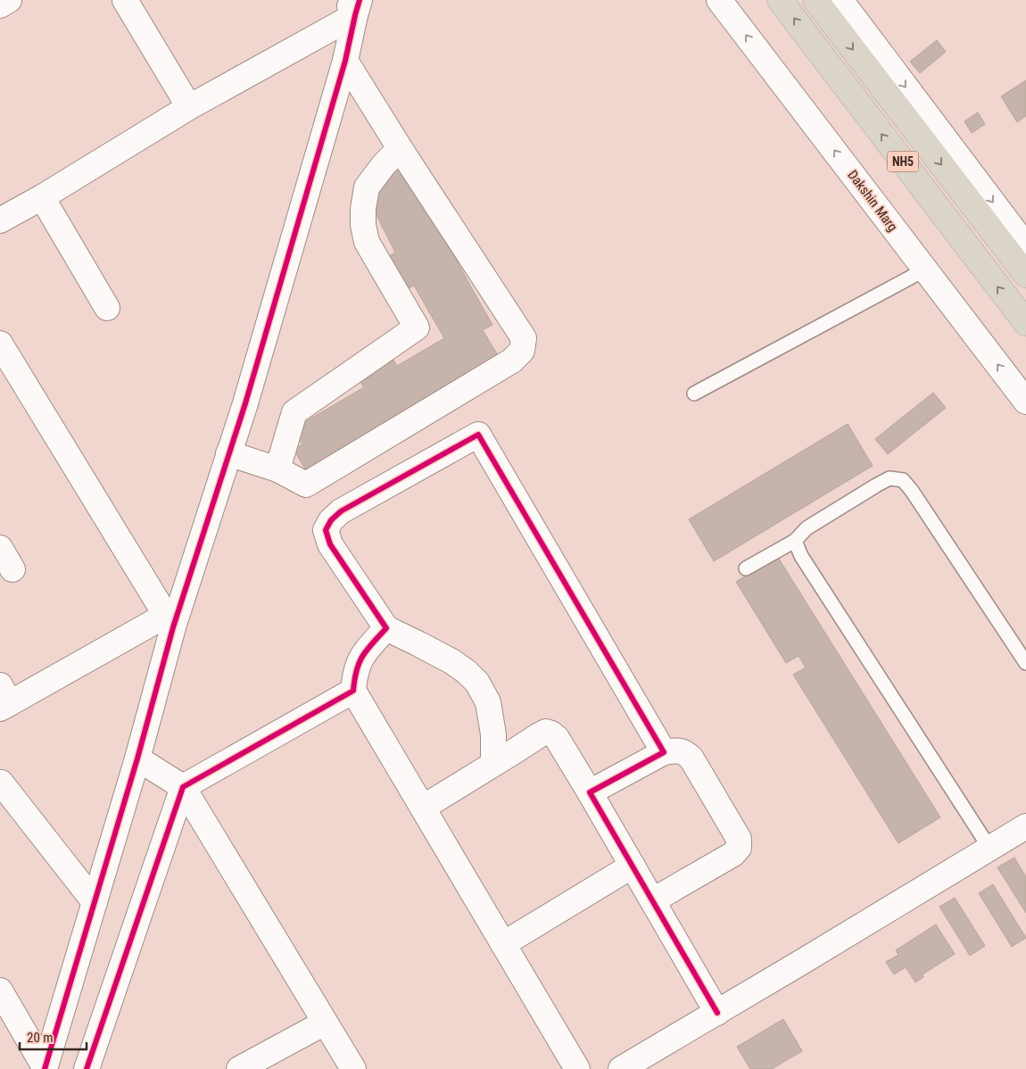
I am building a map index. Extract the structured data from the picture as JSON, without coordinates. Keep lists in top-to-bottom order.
{
  "streets": {
    "highway": ["NH5"],
    "street": ["Dakshin Marg"]
  },
  "scale_bar": "20 m"
}
